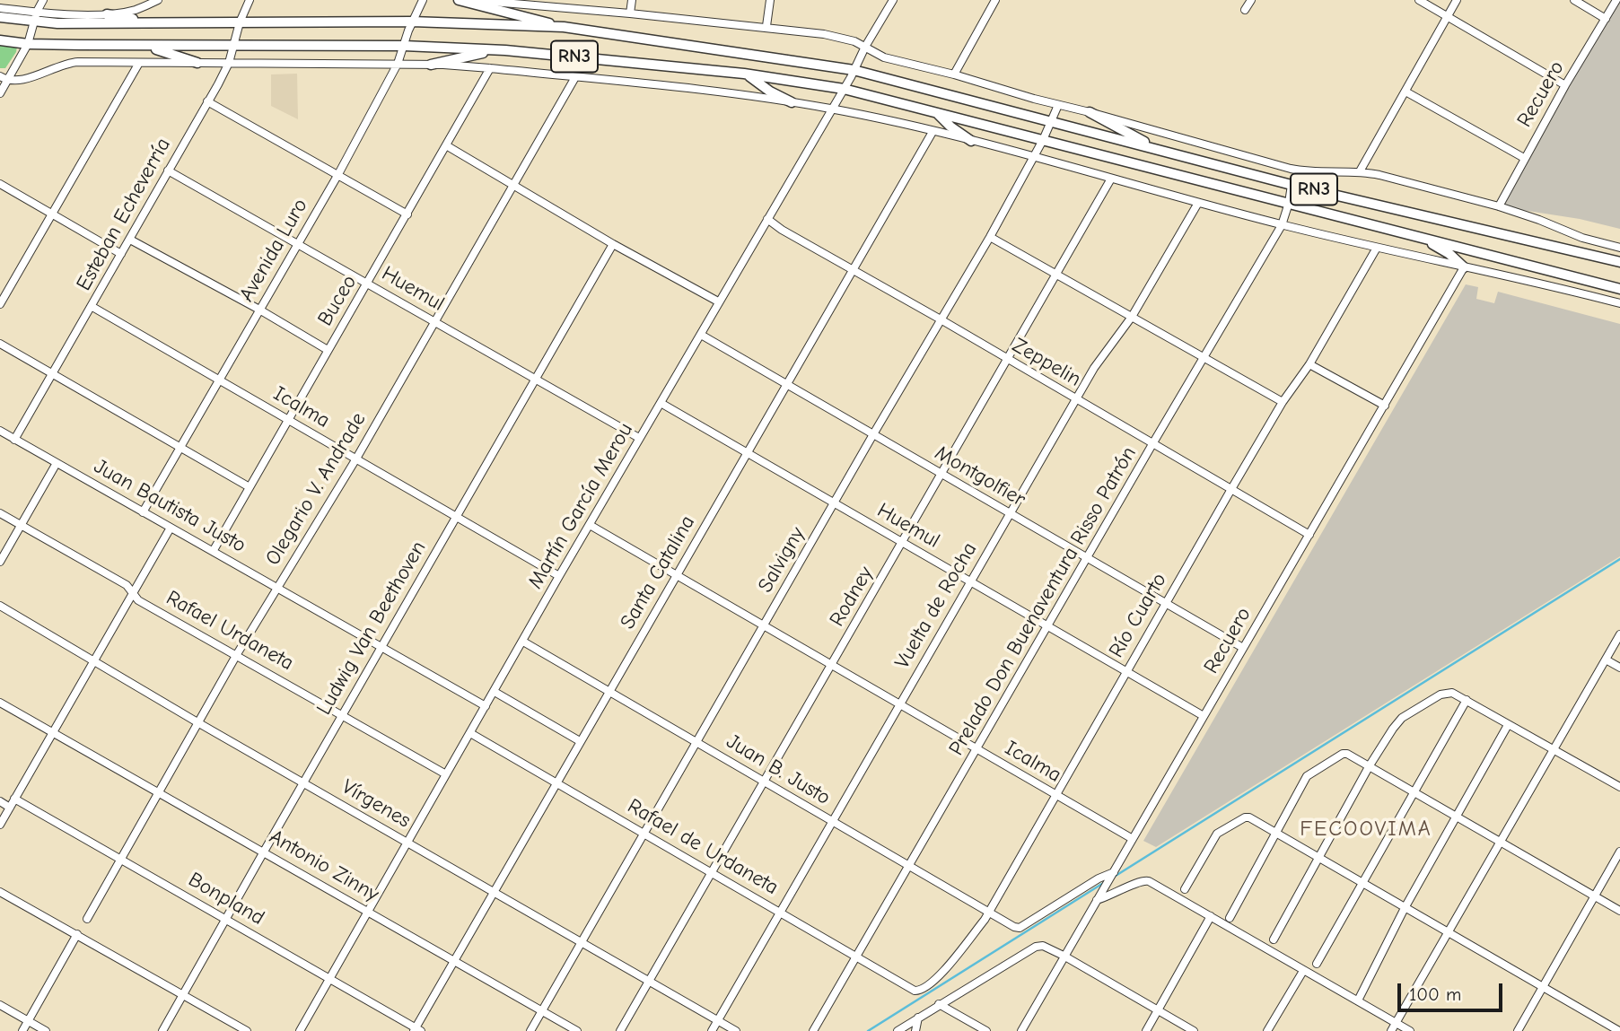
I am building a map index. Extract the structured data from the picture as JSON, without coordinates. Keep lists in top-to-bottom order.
{
  "streets": {
    "highway": ["RN3"],
    "street": [
      "Recuero",
      "Esteban Echeverría",
      "Avenida Luro",
      "Huemul",
      "Buceo",
      "Zeppelin",
      "Icalma",
      "Montgolfier",
      "Olegario V. Andrade",
      "Juan Bautista Justo",
      "Martín García Merou",
      "Salvigny",
      "Santa Catalina",
      "Rodney",
      "Prelado Don Buenaventura Risso Patrón",
      "Vuelta de Rocha",
      "Río Cuarto",
      "Ludwig Van Beethoven",
      "Rafael Urdaneta",
      "Juan B. Justo",
      "Vírgenes",
      "Rafael de Urdaneta",
      "Antonio Zinny",
      "Bonpland"
    ]
  },
  "crossings": [
    ["RN3", "Esteban Echeverría"],
    ["RN3", "Avenida Luro"],
    ["RN3", "Martín García Merou"],
    ["RN3", "Salvigny"],
    ["RN3", "Prelado Don Buenaventura Risso Patrón"],
    ["Recuero", "Huemul"],
    ["Recuero", "Zeppelin"],
    ["Recuero", "Icalma"],
    ["Recuero", "Montgolfier"],
    ["Recuero", "Juan B. Justo"],
    ["Esteban Echeverría", "Huemul"],
    ["Esteban Echeverría", "Icalma"],
    ["Esteban Echeverría", "Juan Bautista Justo"],
    ["Avenida Luro", "Huemul"],
    ["Avenida Luro", "Icalma"],
    ["Avenida Luro", "Juan Bautista Justo"],
    ["Huemul", "Buceo"],
    ["Huemul", "Olegario V. Andrade"],
    ["Huemul", "Martín García Merou"],
    ["Huemul", "Salvigny"],
    ["Huemul", "Santa Catalina"],
    ["Huemul", "Rodney"],
    ["Huemul", "Prelado Don Buenaventura Risso Patrón"],
    ["Huemul", "Vuelta de Rocha"],
    ["Huemul", "Río Cuarto"],
    ["Huemul", "Ludwig Van Beethoven"],
    ["Buceo", "Icalma"],
    ["Buceo", "Juan Bautista Justo"],
    ["Zeppelin", "Martín García Merou"],
    ["Zeppelin", "Salvigny"],
    ["Zeppelin", "Santa Catalina"],
    ["Zeppelin", "Rodney"],
    ["Zeppelin", "Prelado Don Buenaventura Risso Patrón"],
    ["Zeppelin", "Vuelta de Rocha"],
    ["Zeppelin", "Río Cuarto"],
    ["Icalma", "Olegario V. Andrade"],
    ["Icalma", "Martín García Merou"],
    ["Icalma", "Salvigny"],
    ["Icalma", "Santa Catalina"],
    ["Icalma", "Rodney"],
    ["Icalma", "Prelado Don Buenaventura Risso Patrón"],
    ["Icalma", "Vuelta de Rocha"],
    ["Icalma", "Río Cuarto"],
    ["Icalma", "Ludwig Van Beethoven"],
    ["Montgolfier", "Martín García Merou"],
    ["Montgolfier", "Salvigny"],
    ["Montgolfier", "Santa Catalina"],
    ["Montgolfier", "Rodney"],
    ["Montgolfier", "Prelado Don Buenaventura Risso Patrón"],
    ["Montgolfier", "Vuelta de Rocha"],
    ["Montgolfier", "Río Cuarto"],
    ["Olegario V. Andrade", "Juan Bautista Justo"],
    ["Olegario V. Andrade", "Rafael Urdaneta"],
    ["Olegario V. Andrade", "Vírgenes"],
    ["Olegario V. Andrade", "Antonio Zinny"],
    ["Olegario V. Andrade", "Bonpland"],
    ["Juan Bautista Justo", "Martín García Merou"],
    ["Juan Bautista Justo", "Ludwig Van Beethoven"],
    ["Martín García Merou", "Rafael Urdaneta"],
    ["Martín García Merou", "Juan B. Justo"],
    ["Martín García Merou", "Vírgenes"],
    ["Martín García Merou", "Rafael de Urdaneta"],
    ["Martín García Merou", "Antonio Zinny"],
    ["Martín García Merou", "Bonpland"],
    ["Salvigny", "Juan B. Justo"],
    ["Salvigny", "Vírgenes"],
    ["Salvigny", "Rafael de Urdaneta"],
    ["Salvigny", "Antonio Zinny"],
    ["Santa Catalina", "Juan B. Justo"],
    ["Santa Catalina", "Vírgenes"],
    ["Santa Catalina", "Rafael de Urdaneta"],
    ["Santa Catalina", "Antonio Zinny"],
    ["Santa Catalina", "Bonpland"],
    ["Rodney", "Juan B. Justo"],
    ["Rodney", "Vírgenes"],
    ["Rodney", "Rafael de Urdaneta"],
    ["Prelado Don Buenaventura Risso Patrón", "Juan B. Justo"],
    ["Prelado Don Buenaventura Risso Patrón", "Rafael de Urdaneta"],
    ["Vuelta de Rocha", "Juan B. Justo"],
    ["Vuelta de Rocha", "Vírgenes"],
    ["Vuelta de Rocha", "Rafael de Urdaneta"],
    ["Río Cuarto", "Juan B. Justo"],
    ["Río Cuarto", "Rafael de Urdaneta"],
    ["Ludwig Van Beethoven", "Rafael Urdaneta"],
    ["Ludwig Van Beethoven", "Vírgenes"],
    ["Ludwig Van Beethoven", "Antonio Zinny"],
    ["Ludwig Van Beethoven", "Bonpland"]
  ],
  "districts": ["FECOOVIMA"],
  "scale_bar": "100 m"
}
